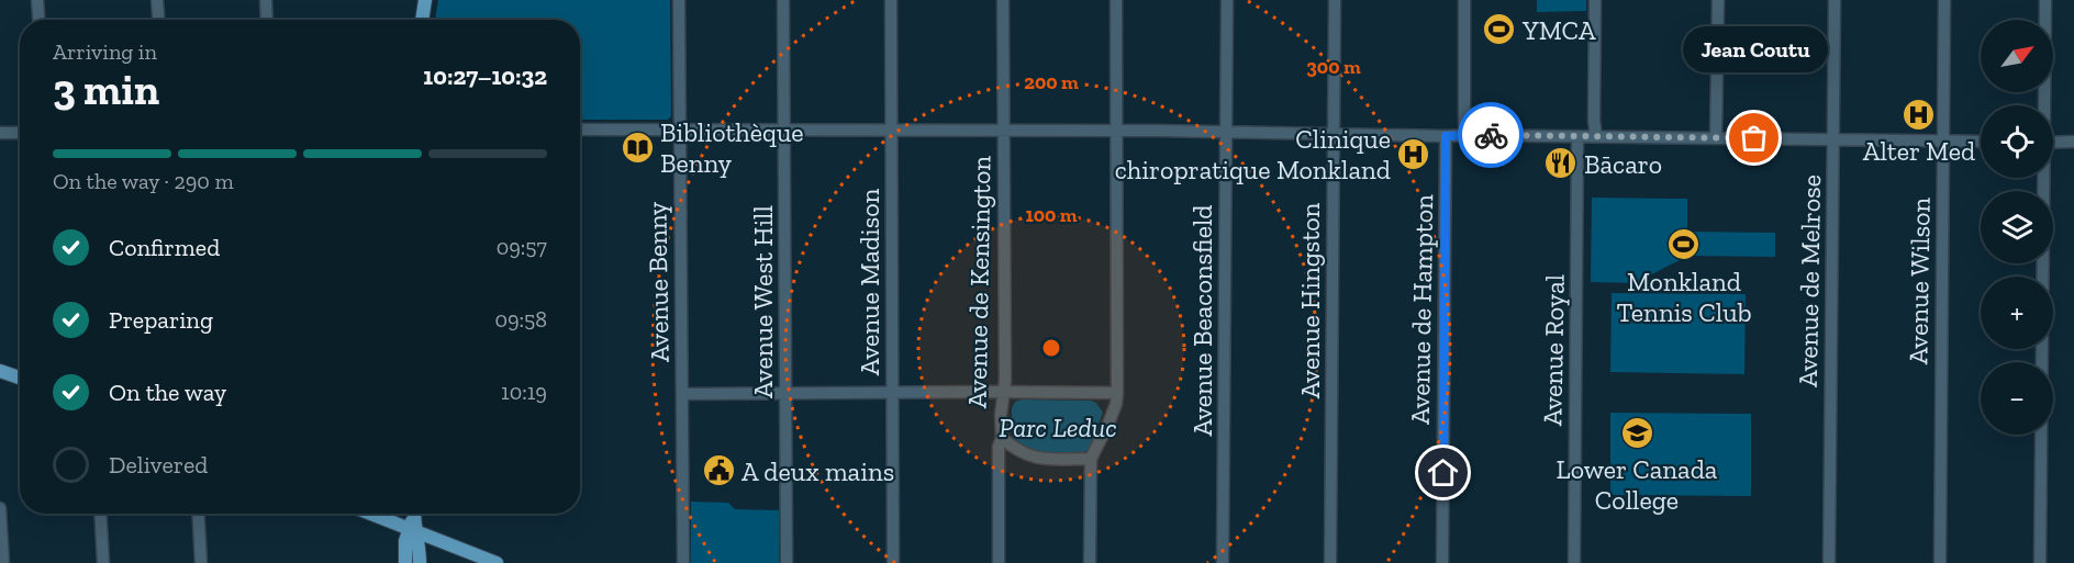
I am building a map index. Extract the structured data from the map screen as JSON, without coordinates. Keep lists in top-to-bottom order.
{
  "streets": {
    "street": [
      "Avenue de Melrose",
      "Avenue Wilson",
      "Avenue Benny",
      "Avenue Madison",
      "Avenue de Kensington",
      "Avenue Hingston",
      "Avenue West Hill",
      "Avenue de Hampton",
      "Avenue Beaconsfield",
      "Avenue Royal"
    ]
  },
  "parks": ["Parc Leduc"],
  "places": {
    "sports": ["YMCA", "Monkland Tennis Club"],
    "hospital": ["Alter Med", "Clinique chiropratique Monkland"],
    "other": ["Jean Coutu"],
    "library": ["Bibliothèque Benny"],
    "restaurant": ["Bācaro"],
    "school or university": ["Lower Canada College"],
    "public building": ["A deux mains"]
  },
  "north": "top right",
  "page": {
    "map_buttons": ["+", "−"],
    "heading": ["3 min", "Arriving in", "10:27–10:32"],
    "bubble": "Jean Coutu",
    "bar": "On the way · 290 m",
    "list": [
      ["Confirmed", "09:57"],
      ["Preparing", "09:58"],
      ["On the way", "10:19"],
      "Delivered"
    ]
  },
  "rings": ["300 m", "200 m", "100 m"]
}
